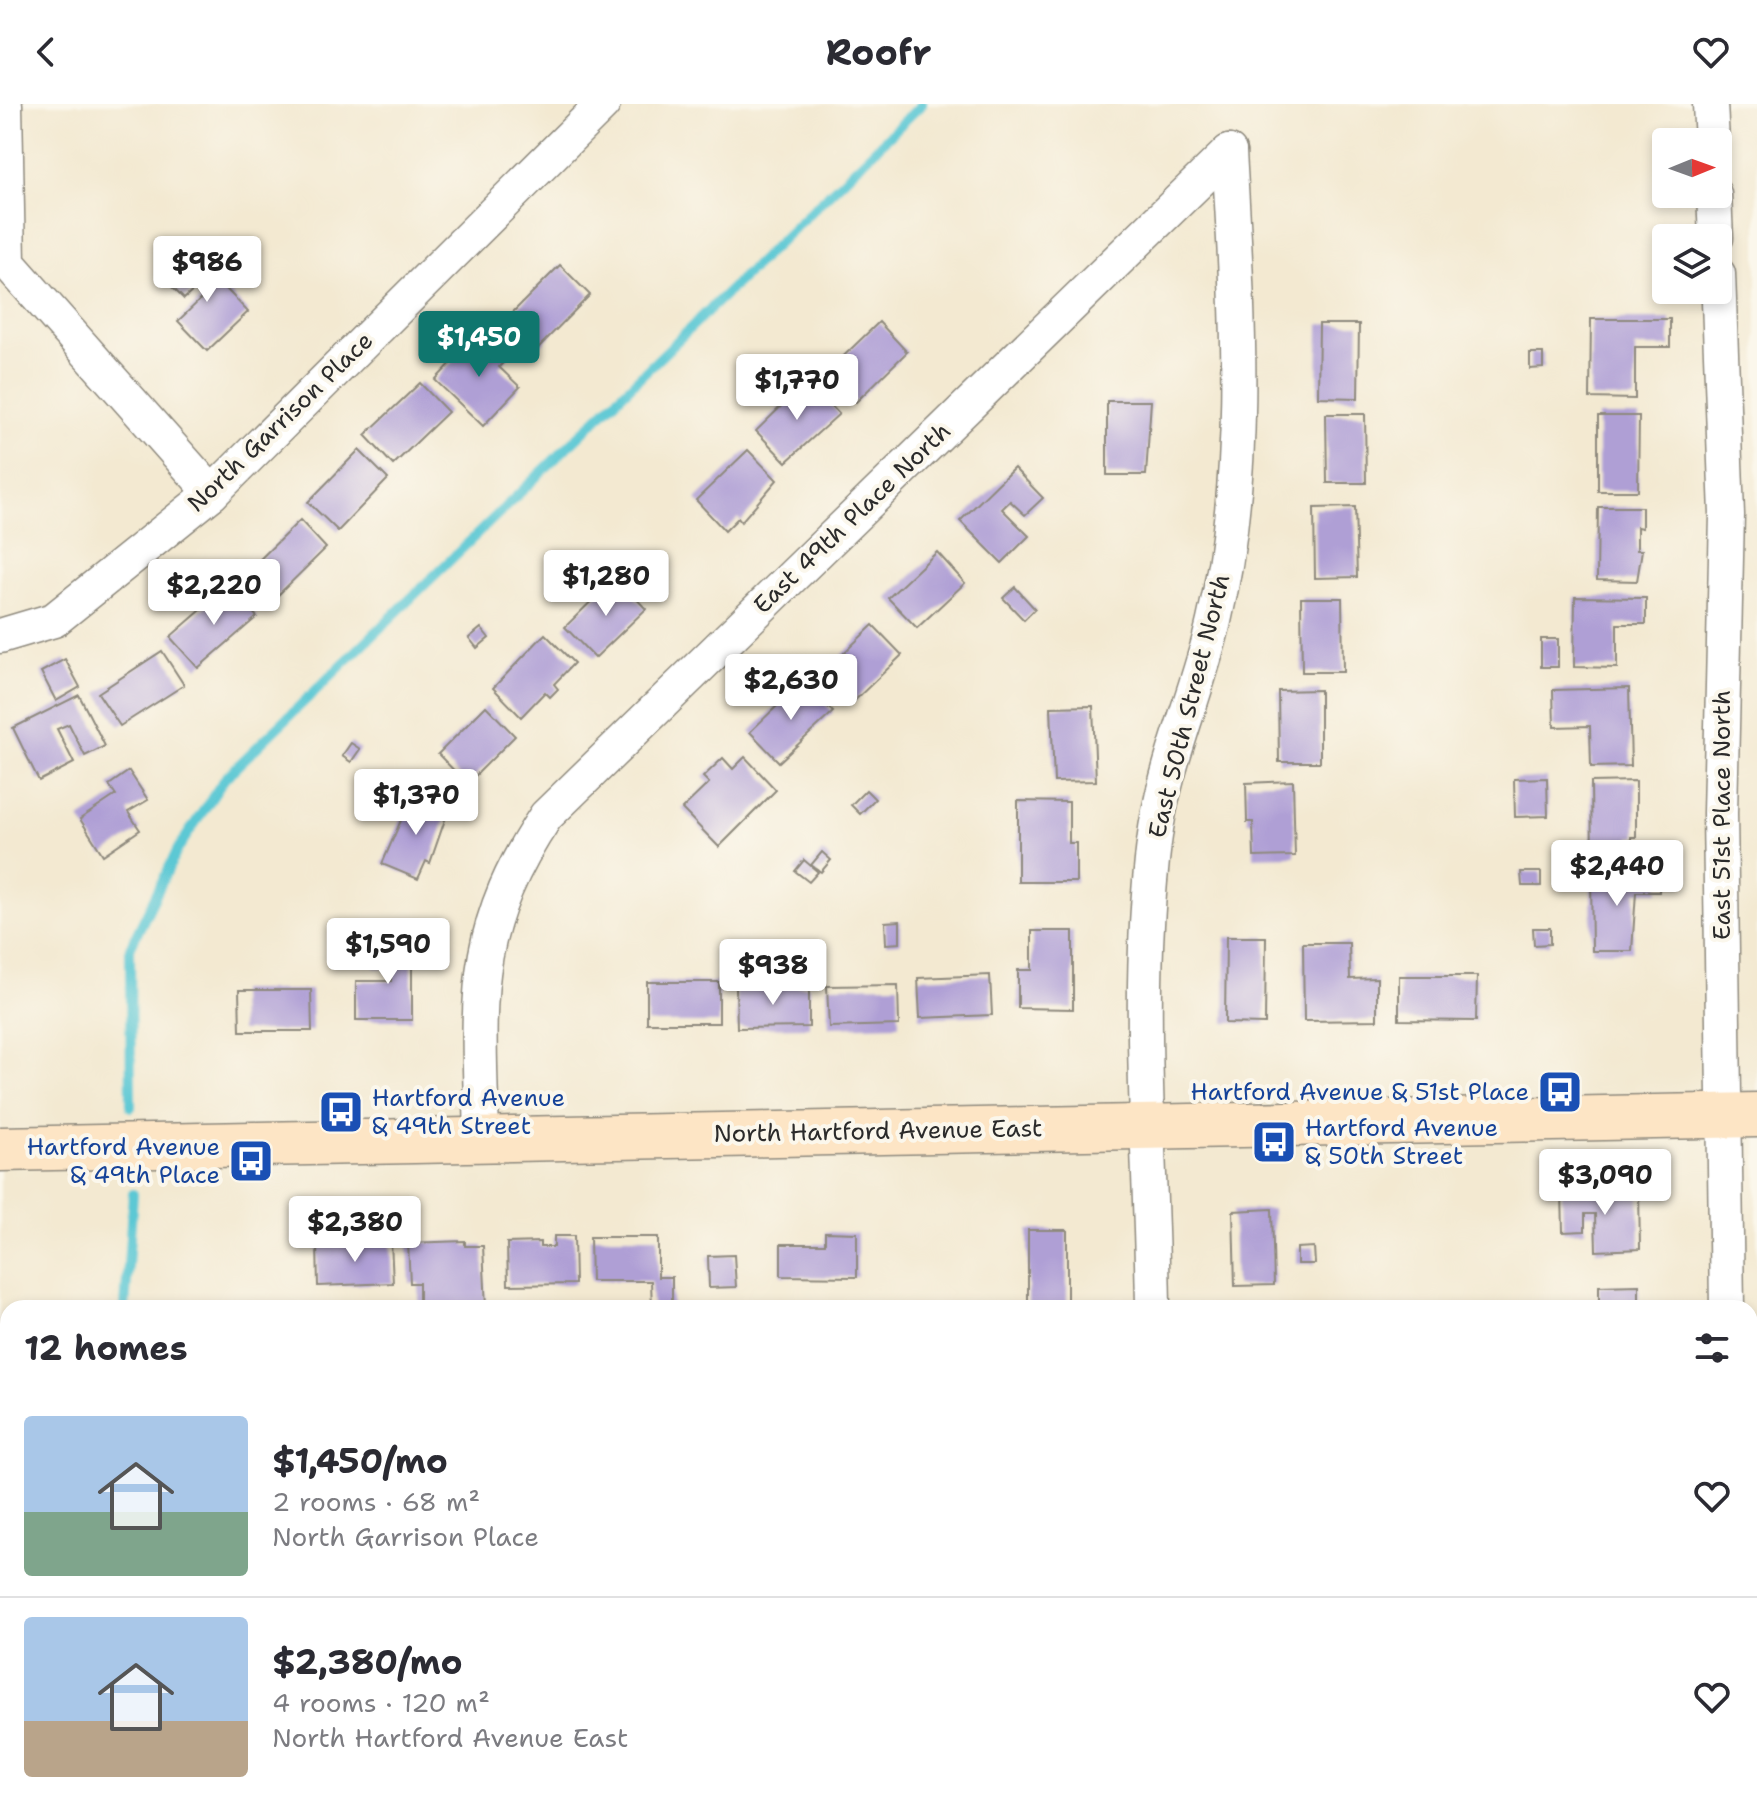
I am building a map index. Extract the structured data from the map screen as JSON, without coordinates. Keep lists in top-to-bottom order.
{
  "streets": {
    "street": [
      "North Garrison Place",
      "East 49th Place North",
      "East 50th Street North",
      "East 51st Place North",
      "North Hartford Avenue East"
    ]
  },
  "crossings": [
    ["East 49th Place North", "East 50th Street North"],
    ["East 49th Place North", "North Hartford Avenue East"],
    ["East 50th Street North", "North Hartford Avenue East"],
    ["East 51st Place North", "North Hartford Avenue East"]
  ],
  "places": {
    "bus stop": [
      "Hartford Avenue & 51st Place",
      "Hartford Avenue & 49th Street",
      "Hartford Avenue & 50th Street",
      "Hartford Avenue & 49th Place"
    ]
  },
  "north": "right",
  "page": {
    "header": "Roofr",
    "price": [
      "$986",
      "$1,450",
      "$1,770",
      "$1,280",
      "$2,220",
      "$2,630",
      "$1,370",
      "$2,440",
      "$1,590",
      "$938",
      "$3,090",
      "$2,380"
    ],
    "heading": "12 homes",
    "list": [
      {
        "name": "$1,450/mo",
        "note": "2 rooms · 68 m² · North Garrison Place"
      },
      {
        "name": "$2,380/mo",
        "note": "4 rooms · 120 m² · North Hartford Avenue East"
      }
    ]
  }
}
